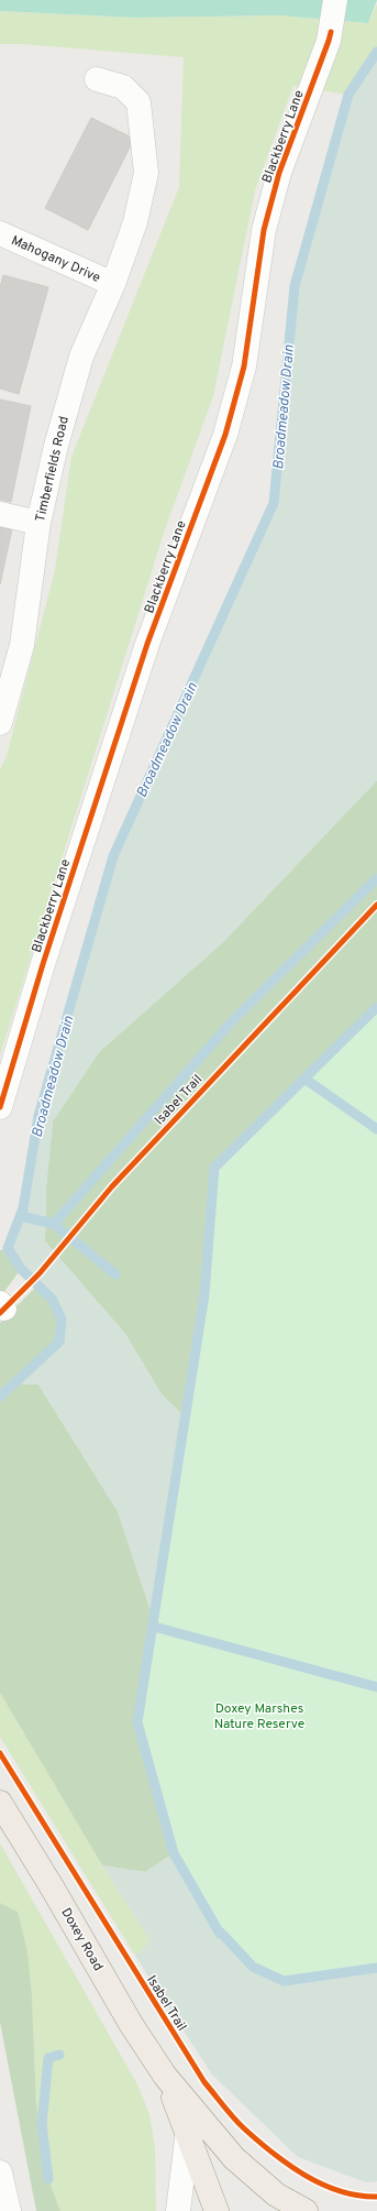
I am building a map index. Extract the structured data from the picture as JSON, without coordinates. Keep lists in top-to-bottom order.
{
  "streets": {
    "main road": ["Doxey Road"],
    "street": ["Blackberry Lane", "Mahogany Drive", "Timberfields Road"],
    "cycle path": ["Isabel Trail"]
  },
  "crossings": [
    ["Mahogany Drive", "Timberfields Road"]
  ],
  "water": ["Broadmeadow Drain"],
  "parks": ["Doxey Marshes Nature Reserve"]
}
